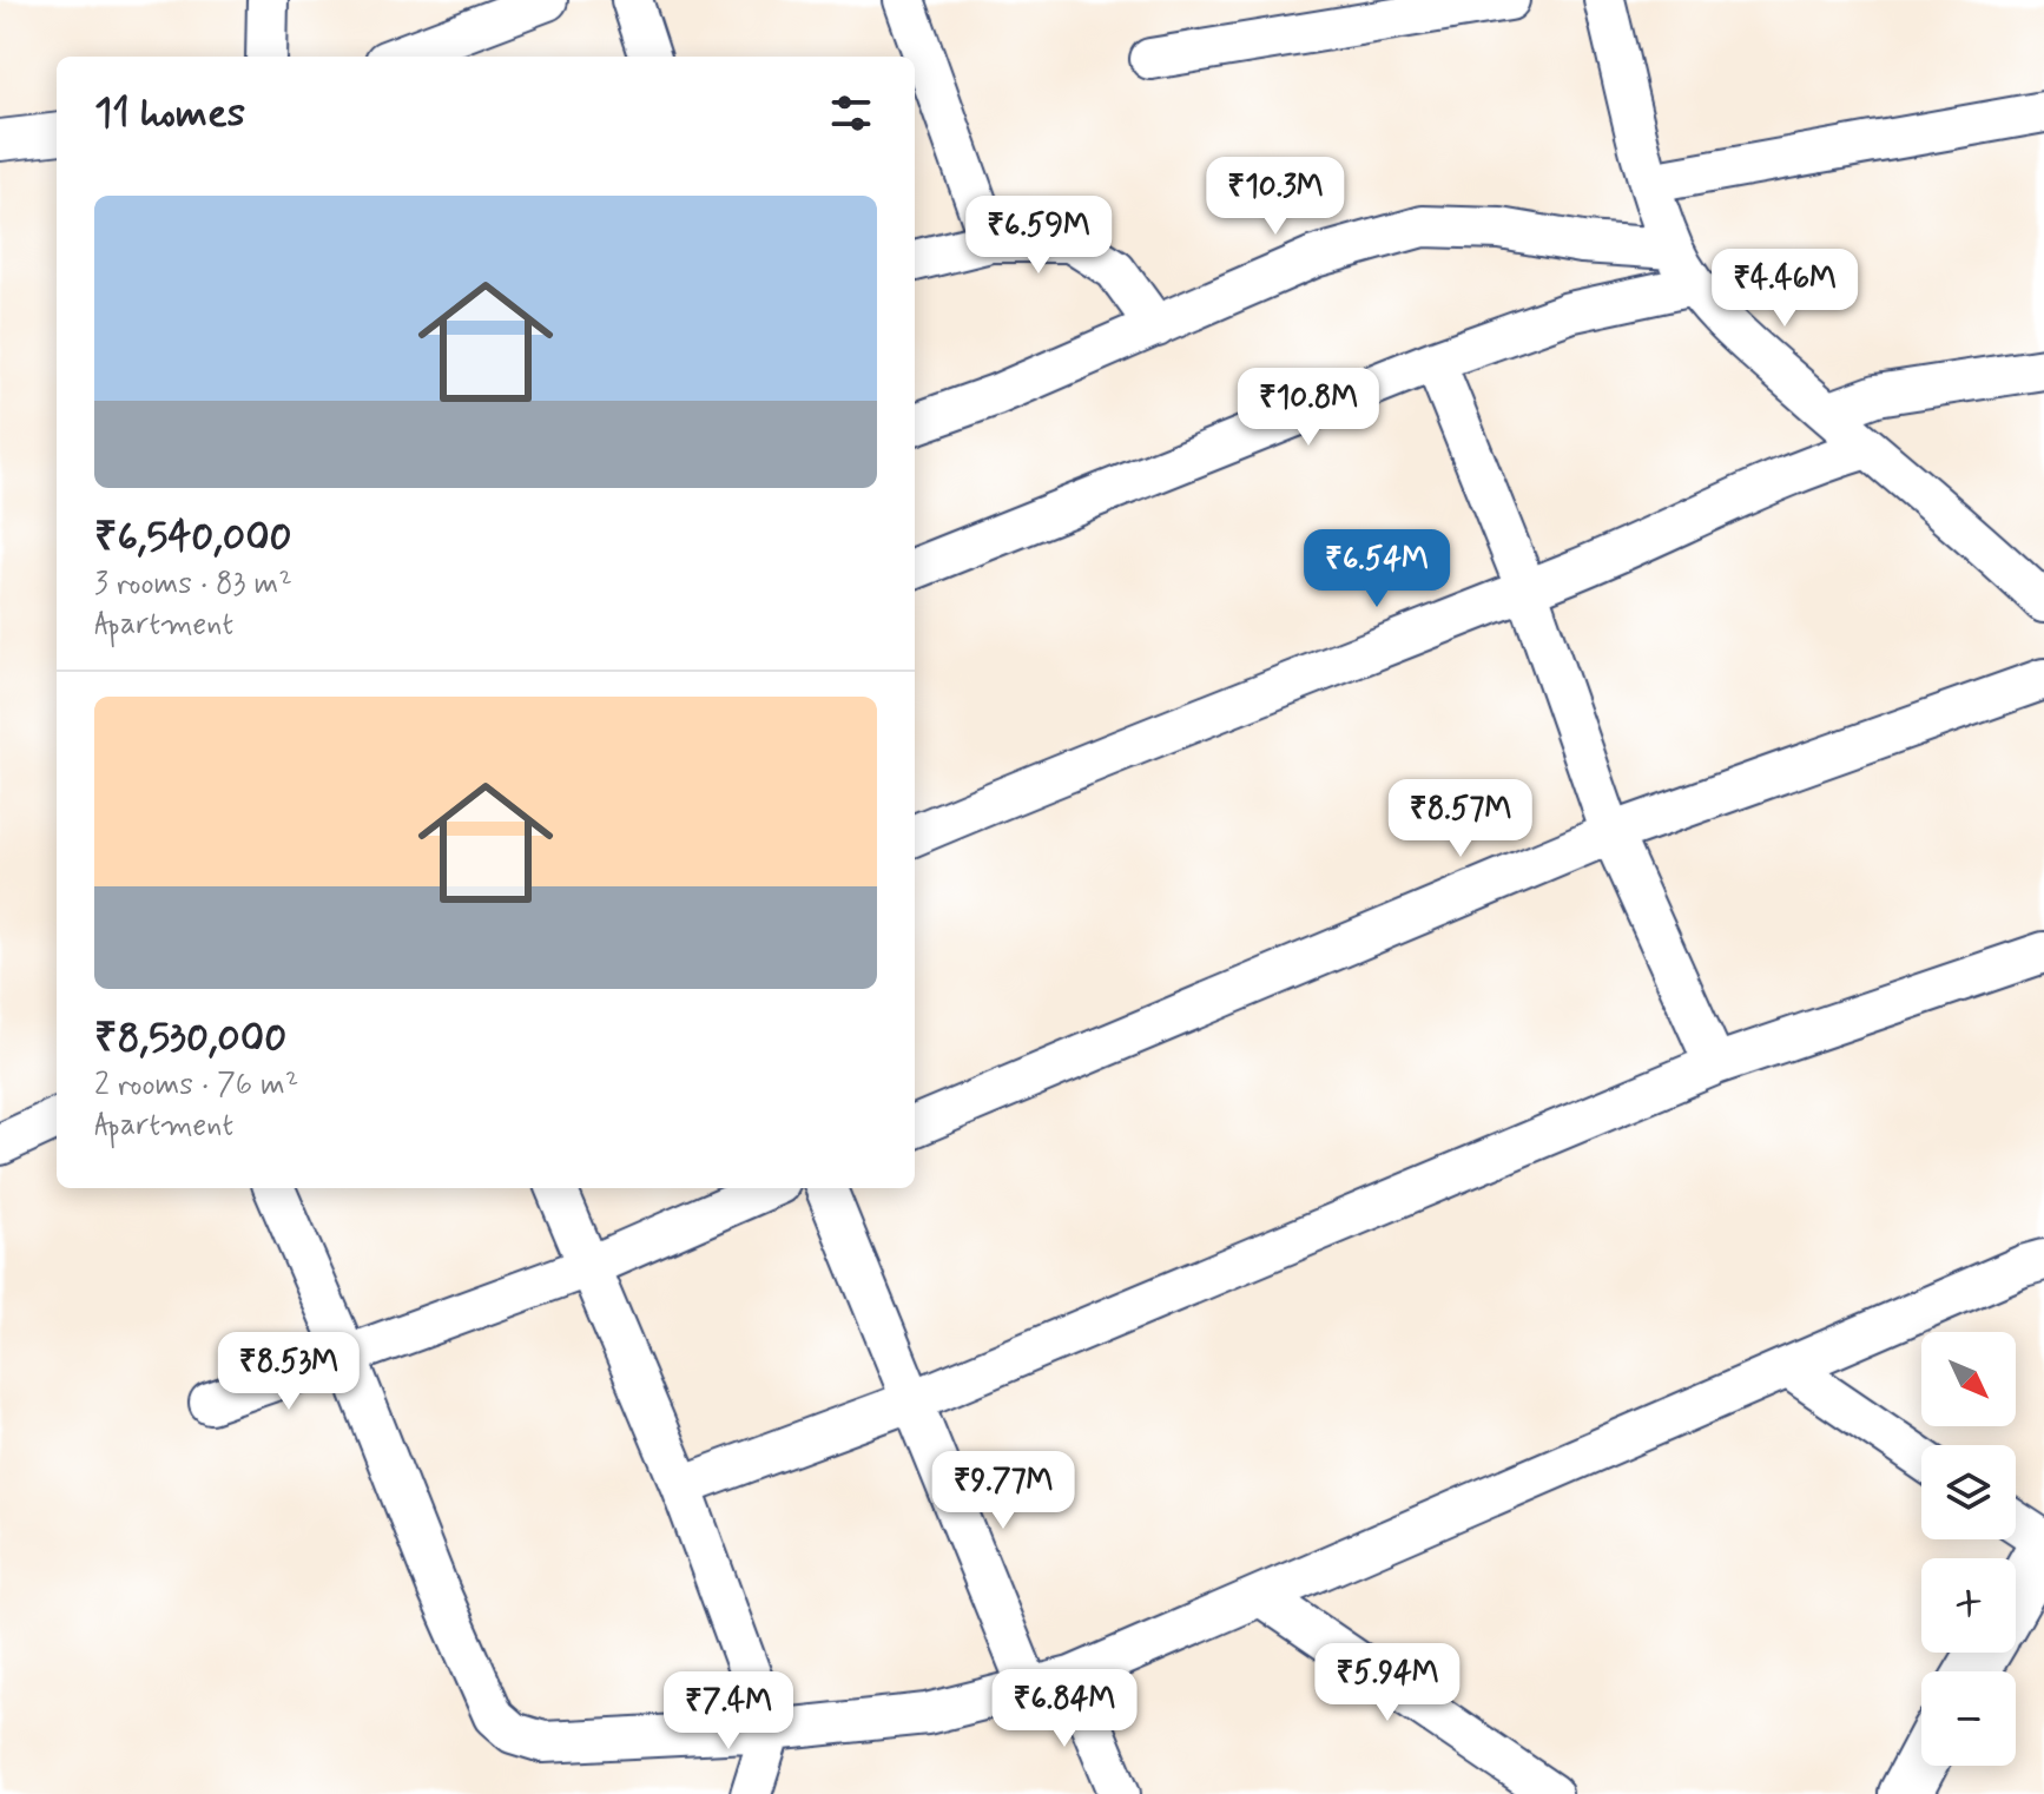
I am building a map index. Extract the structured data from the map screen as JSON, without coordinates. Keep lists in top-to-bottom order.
{
  "north": "bottom right",
  "page": {
    "heading": "11 homes",
    "price": [
      "₹10.3M",
      "₹6.59M",
      "₹4.46M",
      "₹10.8M",
      "₹6.54M",
      "₹8.57M",
      "₹8.53M",
      "₹9.77M",
      "₹5.94M",
      "₹6.84M",
      "₹7.4M"
    ],
    "list": [
      {
        "name": "₹6,540,000",
        "note": "3 rooms · 83 m² · Apartment"
      },
      {
        "name": "₹8,530,000",
        "note": "2 rooms · 76 m² · Apartment"
      }
    ],
    "map_buttons": ["+", "−"]
  }
}
